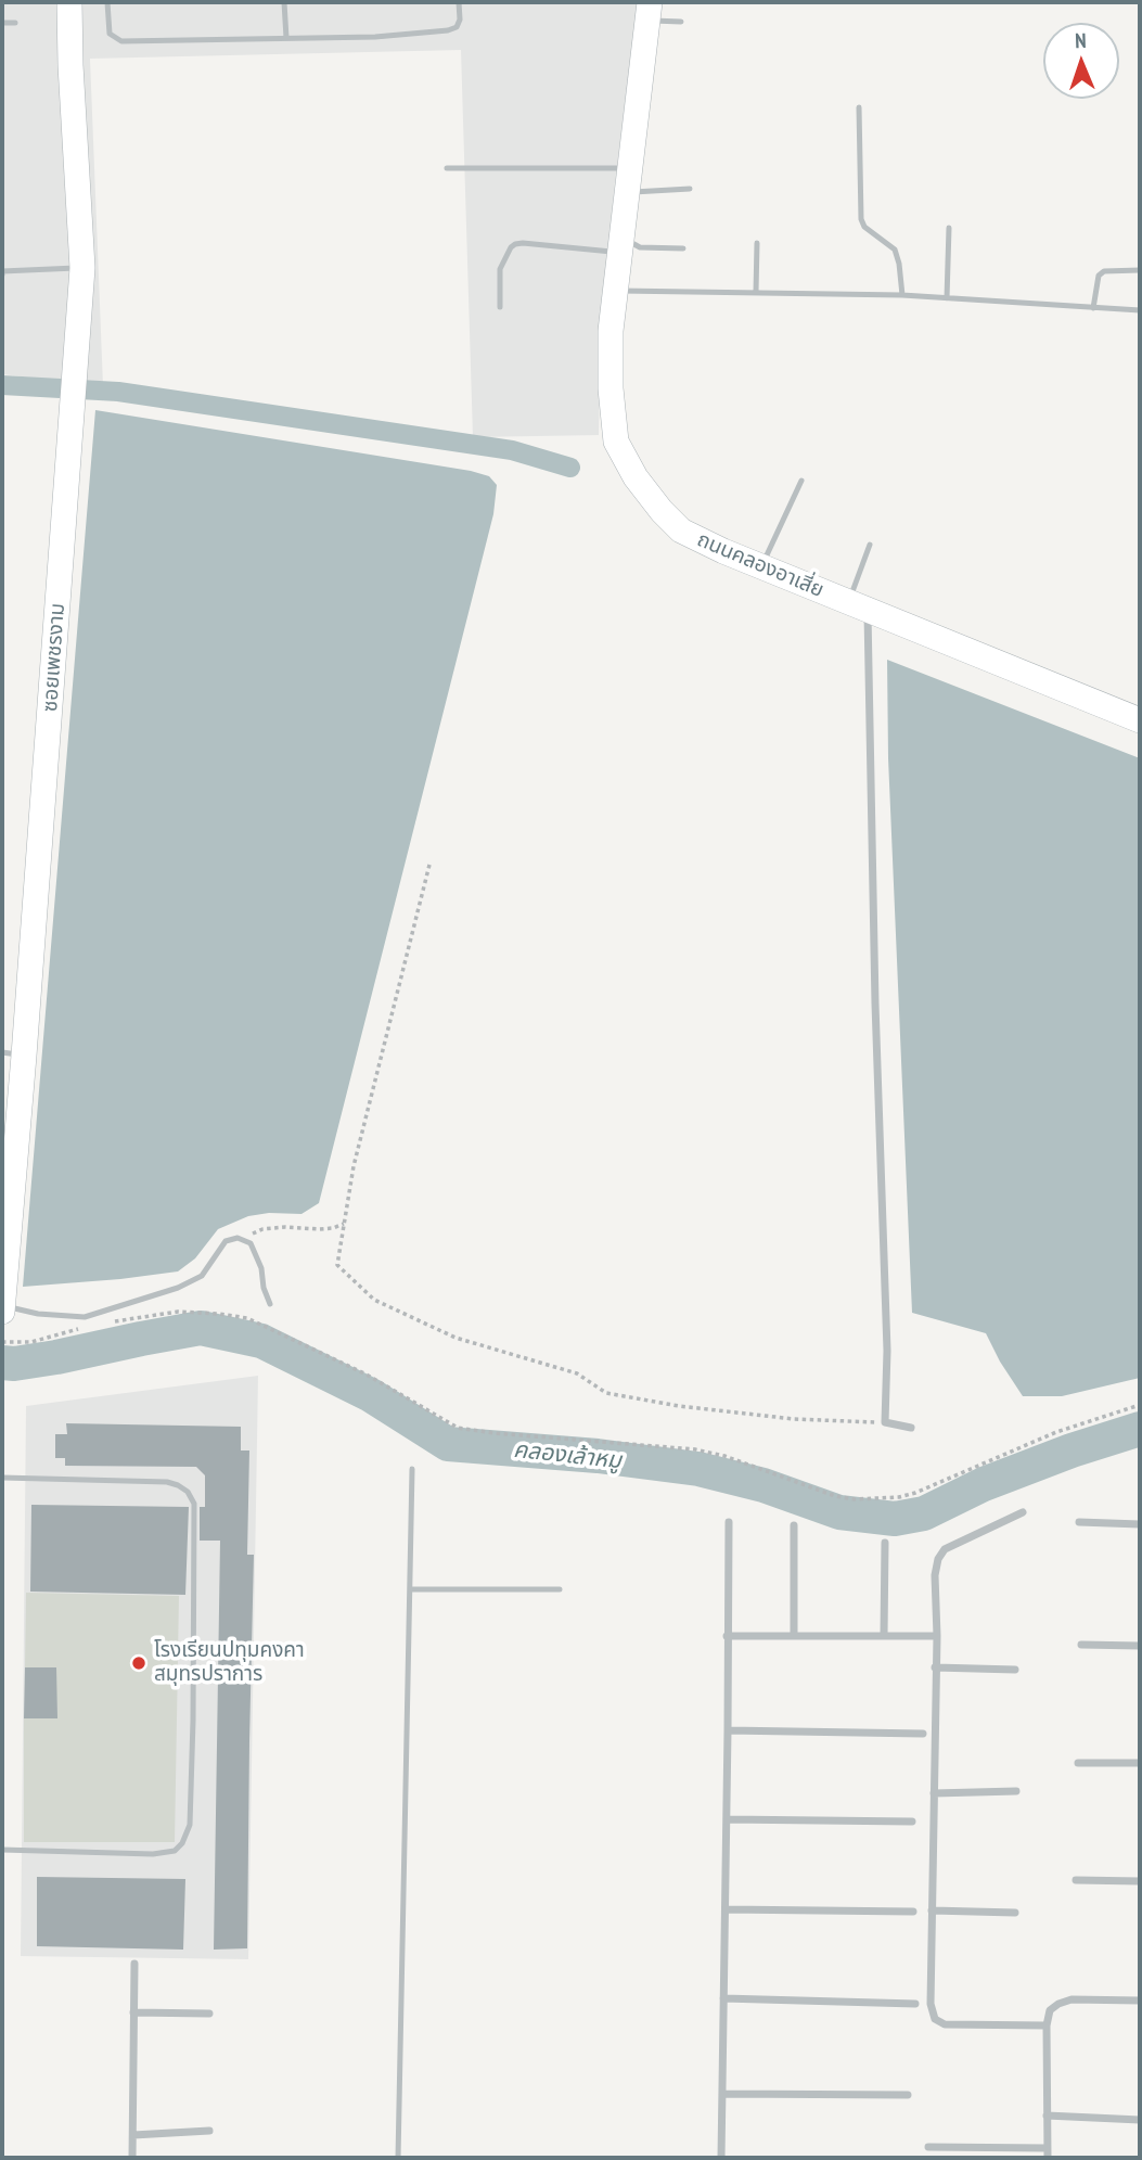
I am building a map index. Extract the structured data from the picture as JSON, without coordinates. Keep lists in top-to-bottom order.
{
  "streets": {
    "street": ["ถนนคลองอาเสี่ย", "ซอยเพชรงาม"]
  },
  "water": ["คลองเล้าหมู"],
  "places": ["โรงเรียนปทุมคงคา สมุทรปราการ"],
  "north": "top"
}
